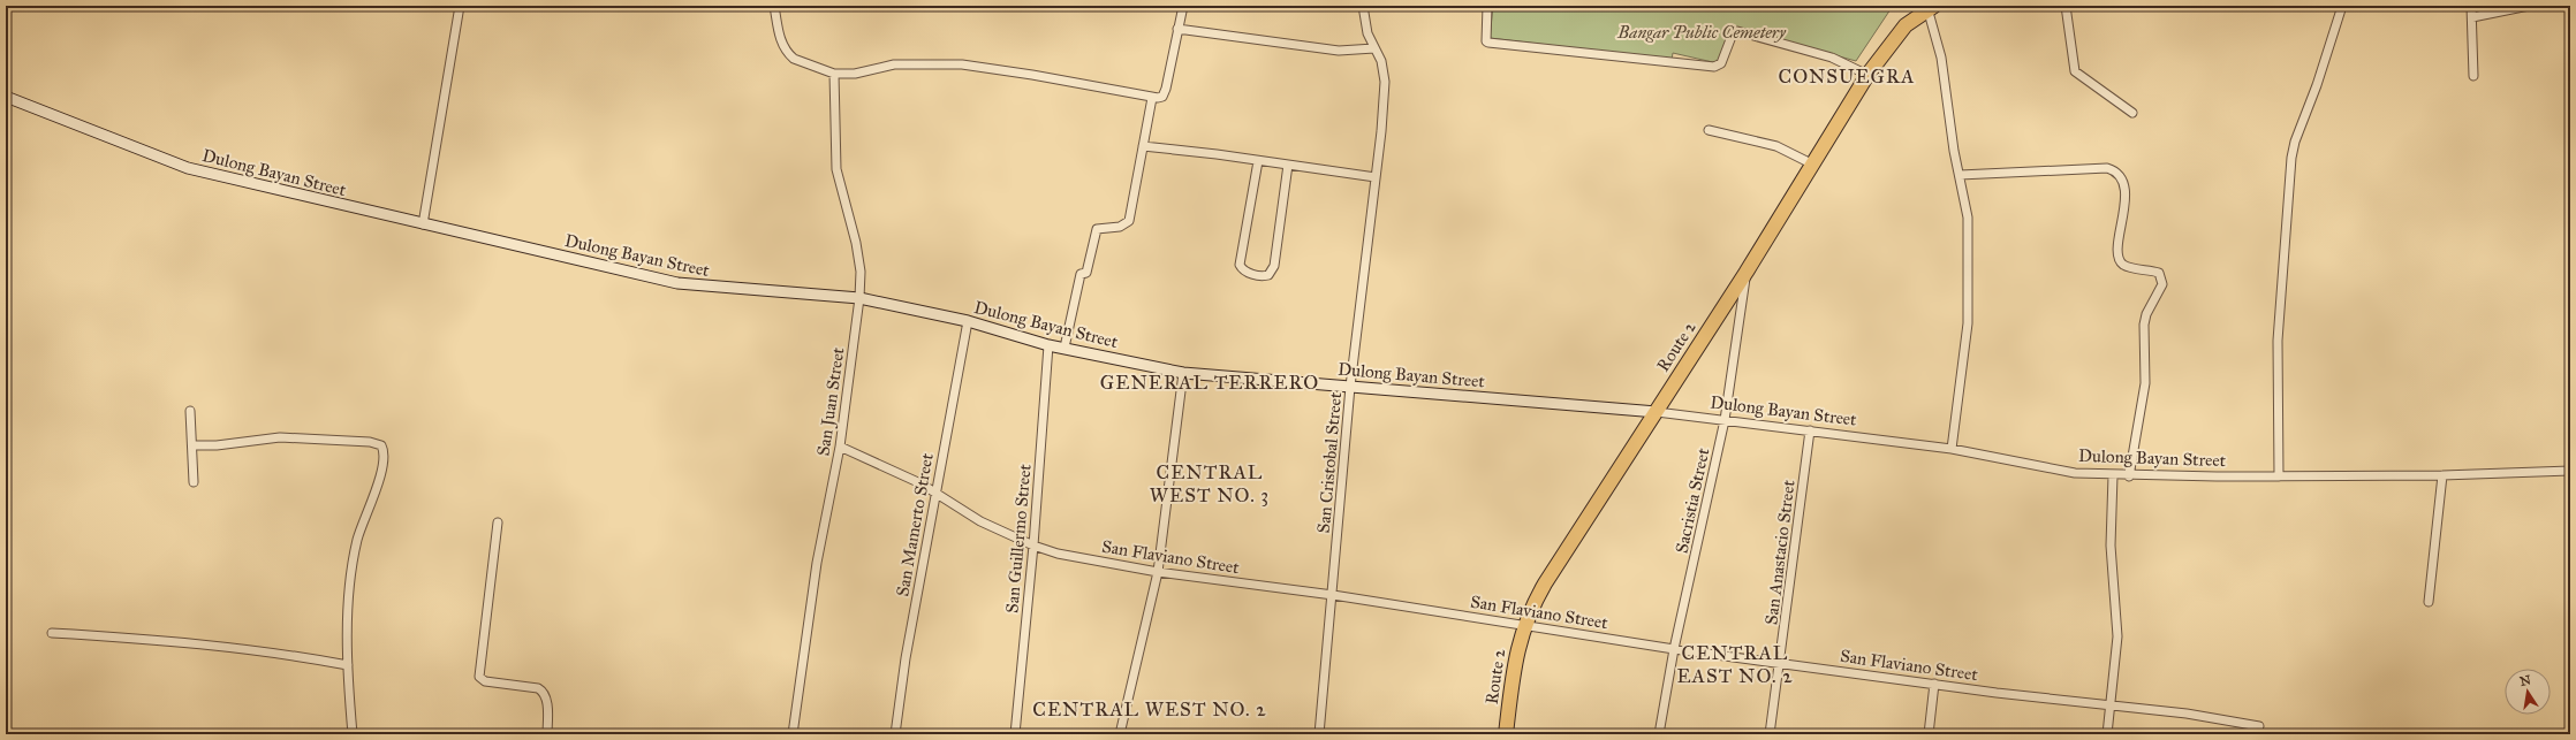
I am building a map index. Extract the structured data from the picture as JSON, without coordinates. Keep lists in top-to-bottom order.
{
  "streets": {
    "highway": ["Route 2"],
    "street": [
      "Dulong Bayan Street",
      "San Juan Street",
      "San Cristobal Street",
      "Sacristia Street",
      "San Mamerto Street",
      "San Guillermo Street",
      "San Anastacio Street",
      "San Flaviano Street"
    ]
  },
  "crossings": [
    ["Dulong Bayan Street", "Route 2"],
    ["Dulong Bayan Street", "San Juan Street"],
    ["Dulong Bayan Street", "San Cristobal Street"],
    ["Dulong Bayan Street", "Sacristia Street"],
    ["Dulong Bayan Street", "San Mamerto Street"],
    ["Dulong Bayan Street", "San Guillermo Street"],
    ["Dulong Bayan Street", "San Anastacio Street"],
    ["Route 2", "Sacristia Street"],
    ["Route 2", "San Flaviano Street"],
    ["San Juan Street", "San Flaviano Street"],
    ["San Cristobal Street", "San Flaviano Street"],
    ["Sacristia Street", "San Flaviano Street"],
    ["San Mamerto Street", "San Flaviano Street"],
    ["San Guillermo Street", "San Flaviano Street"],
    ["San Anastacio Street", "San Flaviano Street"]
  ],
  "districts": [
    "CONSUEGRA",
    "GENERAL TERRERO",
    "CENTRAL WEST NO. 3",
    "CENTRAL EAST NO. 2",
    "CENTRAL WEST NO. 2"
  ],
  "parks": ["Bangar Public Cemetery"],
  "north": "top"
}
